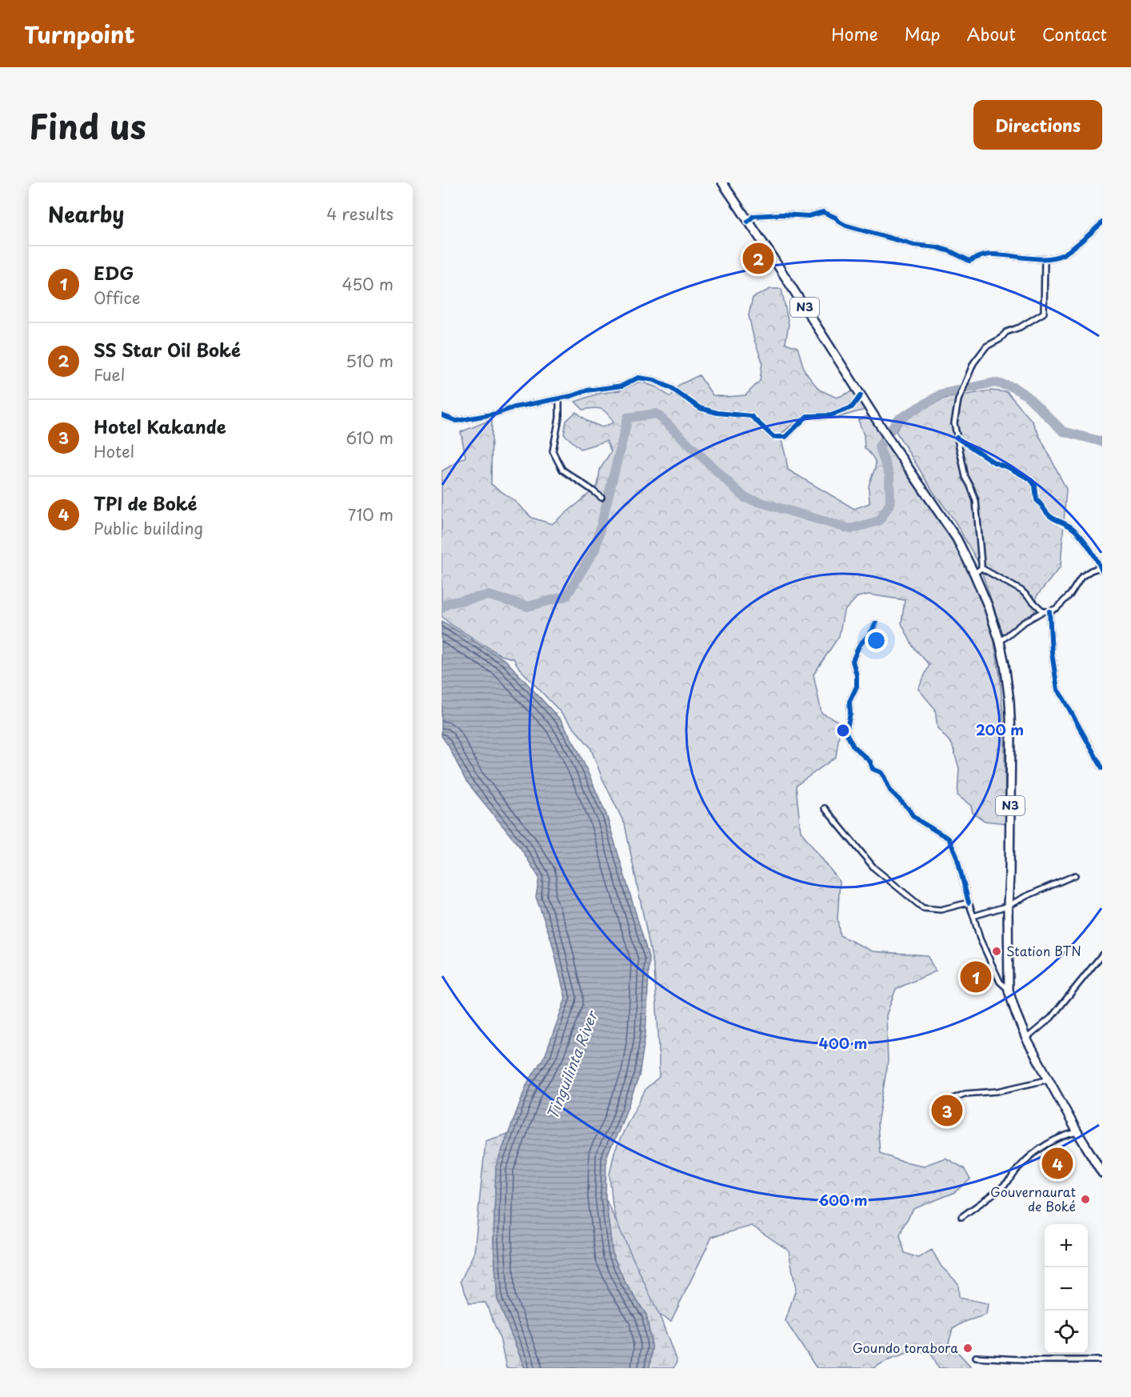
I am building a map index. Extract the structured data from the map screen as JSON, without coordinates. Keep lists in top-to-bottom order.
{
  "streets": {
    "highway": ["N3"]
  },
  "water": ["Tinguilinta River"],
  "places": ["Station BTN", "Gouvernaurat de Boké", "Goundo torabora"],
  "page": {
    "header": "Turnpoint",
    "nav": [
      "Home",
      "Map",
      "About",
      "Contact"
    ],
    "title": "Find us",
    "buttons": "Directions",
    "heading": ["Nearby", "4 results"],
    "pins": [
      "2",
      "1",
      "3",
      "4"
    ],
    "list": [
      {
        "mark": "1",
        "name": "EDG",
        "note": "Office",
        "value": "450 m"
      },
      {
        "mark": "2",
        "name": "SS Star Oil Boké",
        "note": "Fuel",
        "value": "510 m"
      },
      {
        "mark": "3",
        "name": "Hotel Kakande",
        "note": "Hotel",
        "value": "610 m"
      },
      {
        "mark": "4",
        "name": "TPI de Boké",
        "note": "Public building",
        "value": "710 m"
      }
    ],
    "map_buttons": ["+", "−"]
  },
  "rings": ["200 m", "400 m", "600 m"]
}
